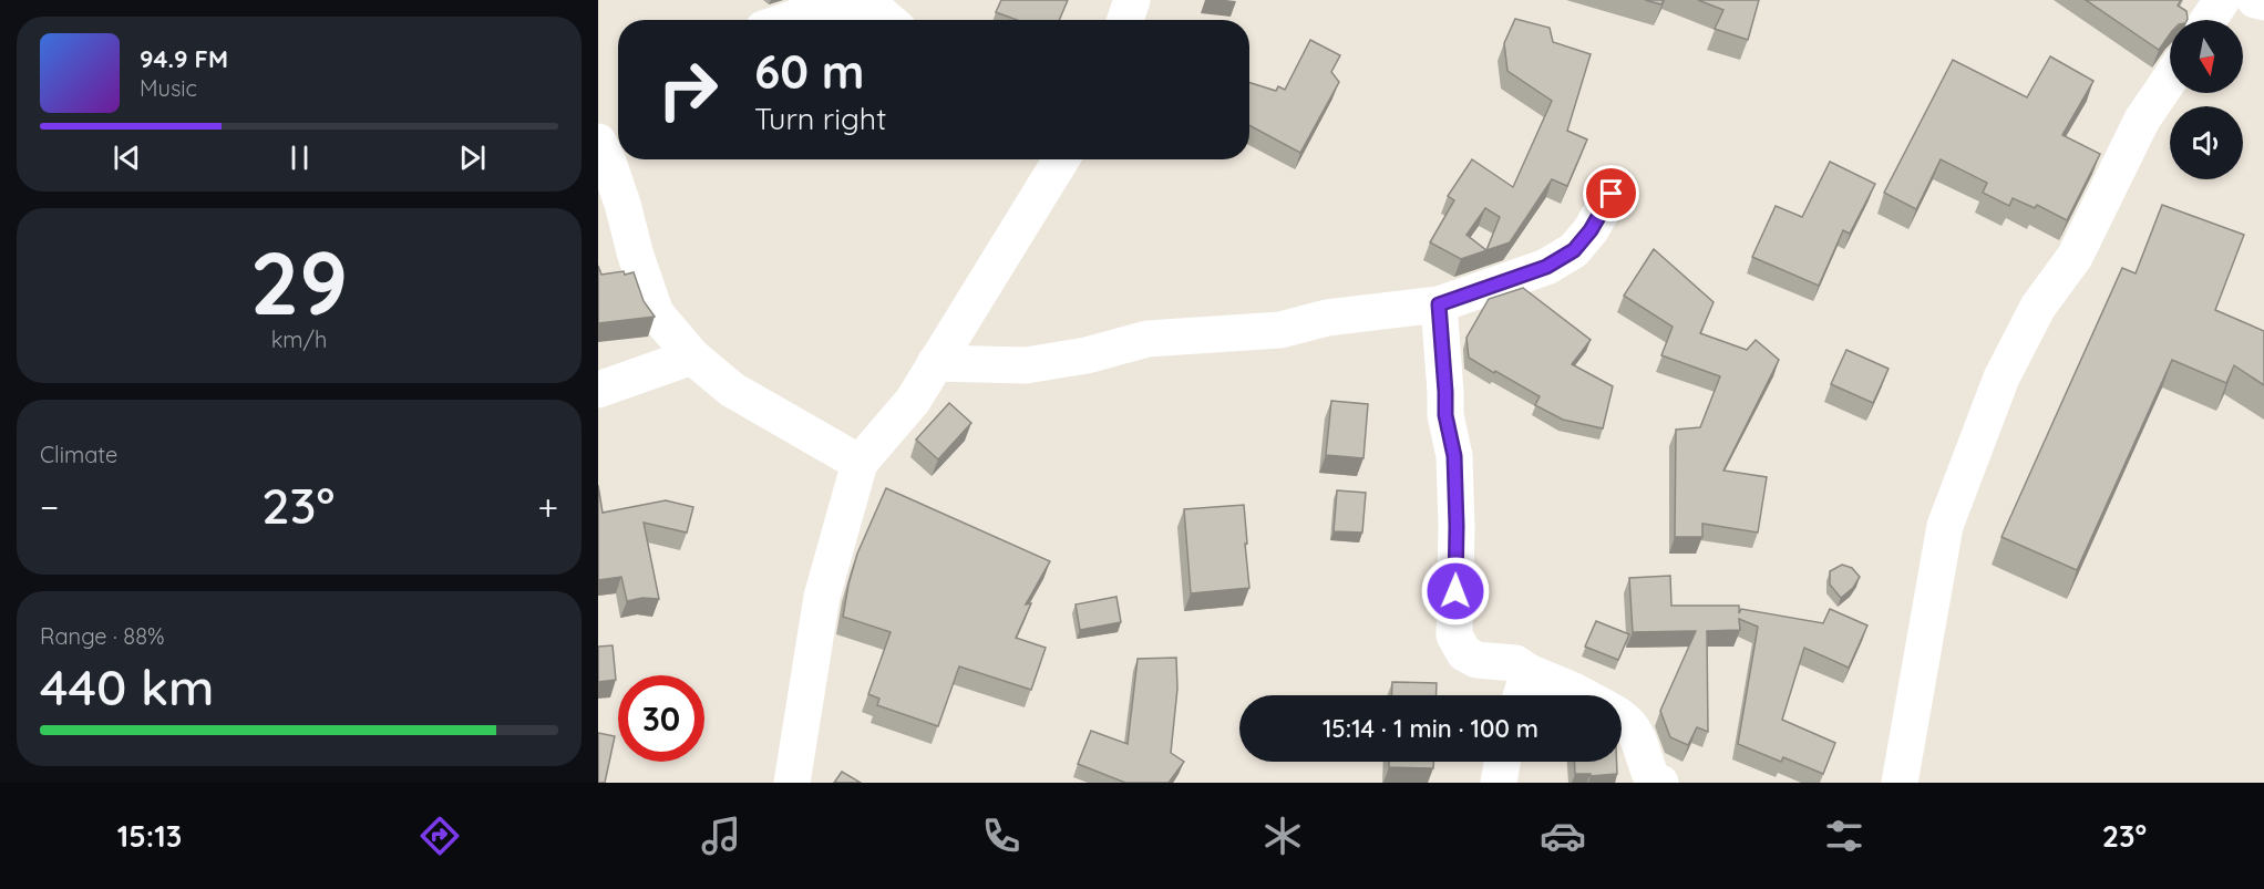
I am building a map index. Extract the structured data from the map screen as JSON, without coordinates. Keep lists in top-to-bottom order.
{
  "north": "bottom",
  "page": {
    "turn": ["60 m", "Turn right"],
    "song": ["94.9 FM", "Music"],
    "tile": [
      ["29", "km/h"],
      "Climate",
      ["Range · 88%", "440 km"]
    ],
    "heat": ["−", "23°", "+"],
    "limit": "30",
    "trip": "15:14 · 1 min · 100 m",
    "tabs": ["15:13", "23°"]
  }
}
